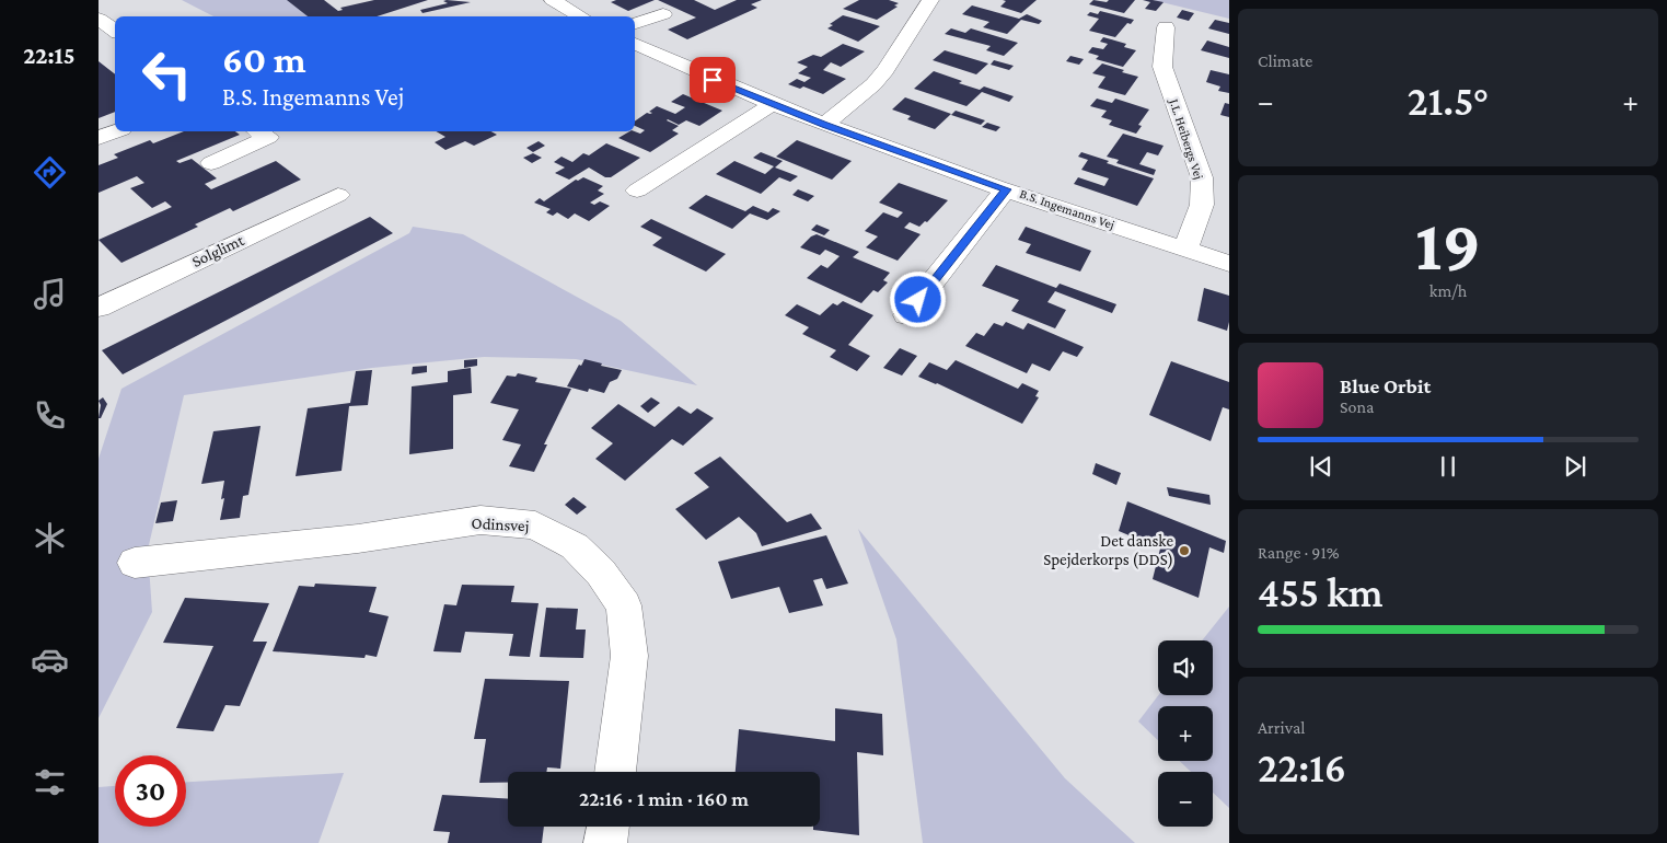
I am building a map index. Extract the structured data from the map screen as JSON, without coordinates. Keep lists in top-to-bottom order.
{
  "streets": {
    "street": [
      "J.L. Heibergs Vej",
      "B.S. Ingemanns Vej",
      "Solglimt",
      "Odinsvej"
    ]
  },
  "crossings": [
    ["J.L. Heibergs Vej", "B.S. Ingemanns Vej"]
  ],
  "places": ["Det danske Spejderkorps (DDS)"],
  "page": {
    "tabs": "22:15",
    "tile": [
      "Climate",
      ["19", "km/h"],
      ["Range · 91%", "455 km"],
      ["Arrival", "22:16"]
    ],
    "turn": ["60 m", "B.S. Ingemanns Vej"],
    "heat": ["−", "21.5°", "+"],
    "song": ["Blue Orbit", "Sona"],
    "map_buttons": ["+", "−"],
    "limit": "30",
    "trip": "22:16 · 1 min · 160 m"
  }
}
